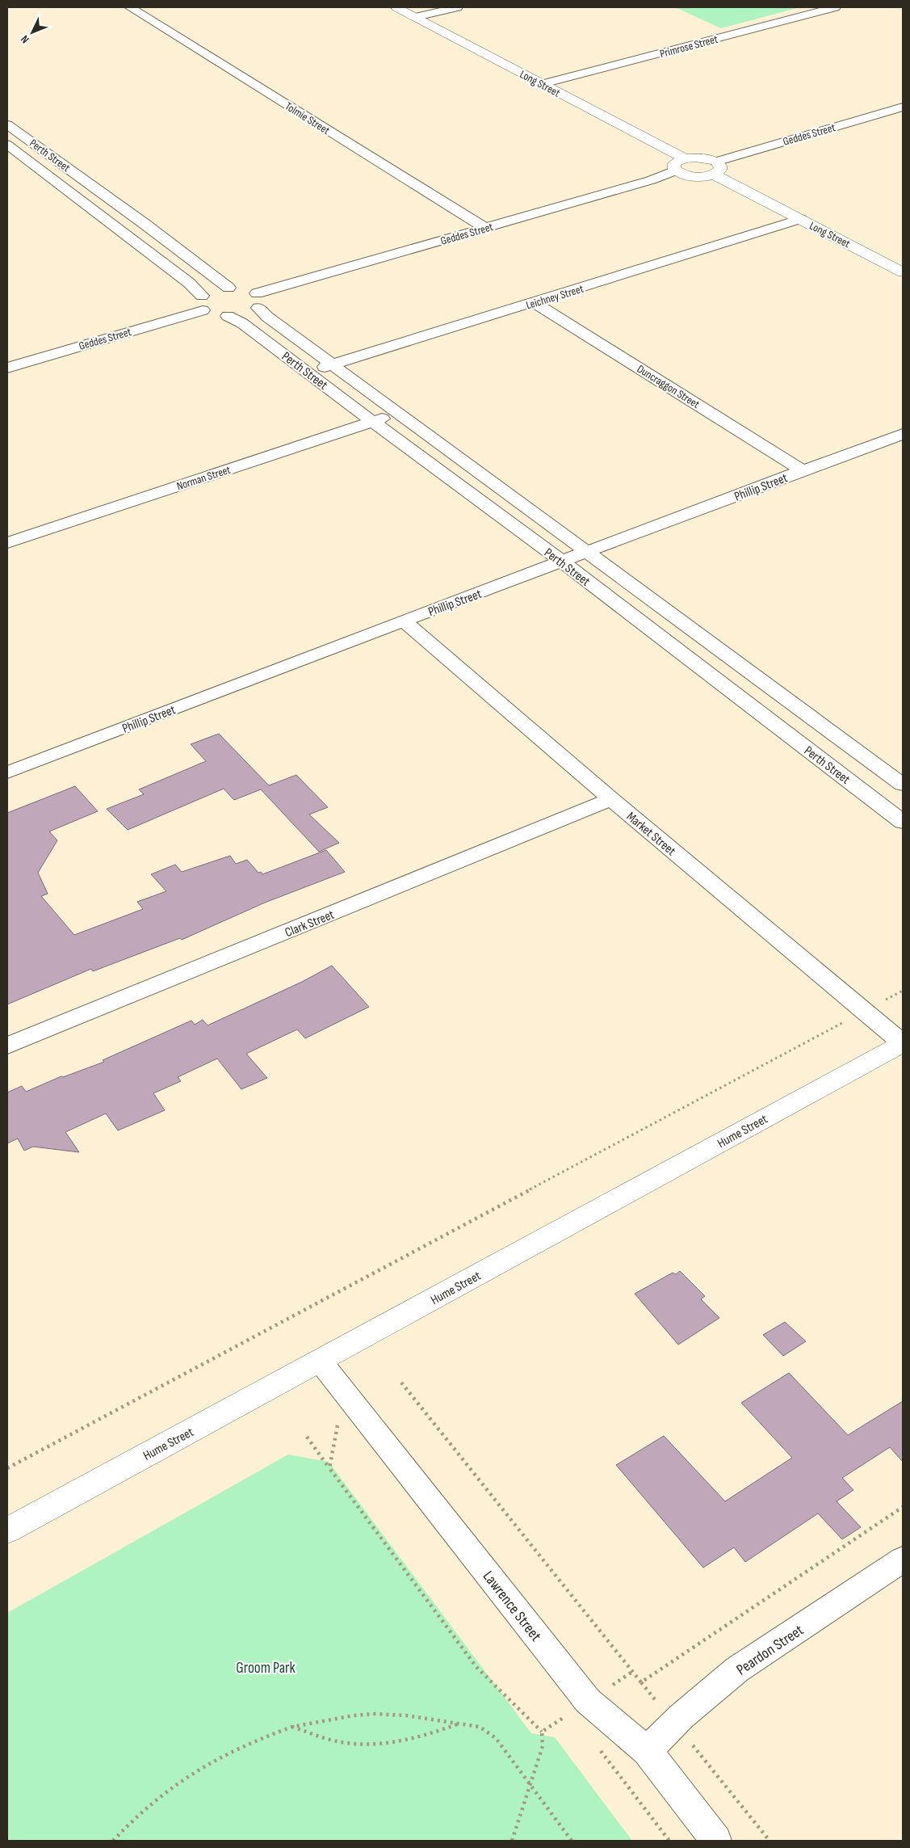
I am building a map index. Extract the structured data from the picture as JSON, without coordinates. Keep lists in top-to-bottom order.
{
  "streets": {
    "street": [
      "Primrose Street",
      "Long Street",
      "Tolmie Street",
      "Geddes Street",
      "Perth Street",
      "Leichney Street",
      "Duncraggon Street",
      "Norman Street",
      "Phillip Street",
      "Market Street",
      "Clark Street",
      "Hume Street",
      "Lawrence Street",
      "Peardon Street"
    ]
  },
  "crossings": [
    ["Primrose Street", "Long Street"],
    ["Long Street", "Geddes Street"],
    ["Long Street", "Leichney Street"],
    ["Tolmie Street", "Geddes Street"],
    ["Geddes Street", "Perth Street"],
    ["Perth Street", "Leichney Street"],
    ["Perth Street", "Norman Street"],
    ["Perth Street", "Phillip Street"],
    ["Leichney Street", "Duncraggon Street"],
    ["Duncraggon Street", "Phillip Street"],
    ["Phillip Street", "Market Street"],
    ["Market Street", "Clark Street"],
    ["Market Street", "Hume Street"],
    ["Hume Street", "Lawrence Street"],
    ["Lawrence Street", "Peardon Street"]
  ],
  "parks": ["Groom Park"],
  "north": "bottom left"
}
